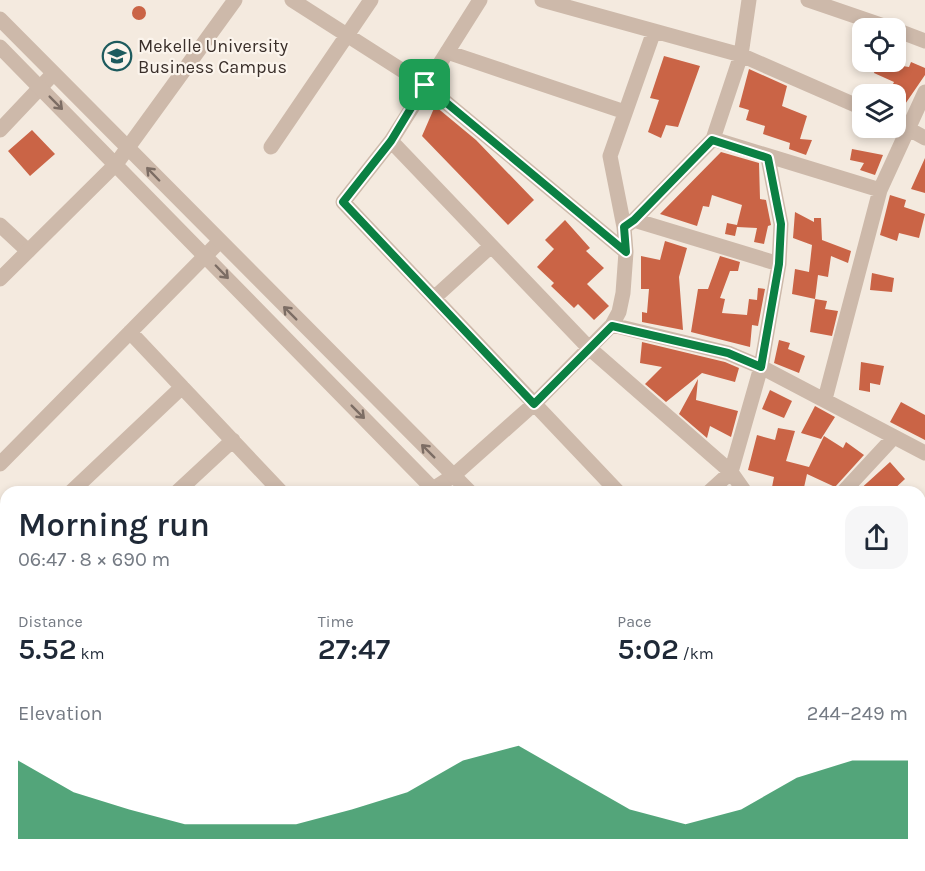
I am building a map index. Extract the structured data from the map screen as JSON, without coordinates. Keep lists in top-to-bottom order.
{
  "places": {
    "school or university": ["Mekelle University Business Campus"]
  },
  "page": {
    "heading": ["Morning run", "06:47 · 8 × 690 m"],
    "stats": [
      ["Distance", "5.52 km"],
      ["Time", "27:47"],
      ["Pace", "5:02 /km"]
    ],
    "chart": ["Elevation", "244–249 m"]
  }
}
